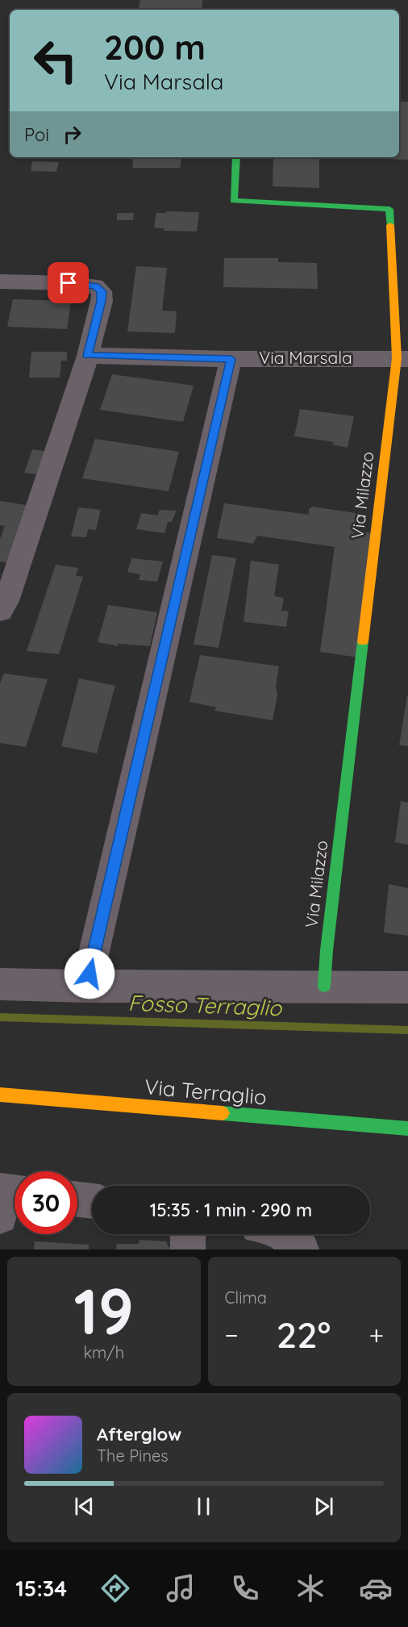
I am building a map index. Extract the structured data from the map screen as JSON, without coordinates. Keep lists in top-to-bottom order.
{
  "streets": {
    "street": ["Via Marsala", "Via Milazzo", "Via Terraglio"]
  },
  "crossings": [
    ["Via Marsala", "Via Milazzo"]
  ],
  "water": ["Fosso Terraglio"],
  "page": {
    "turn": ["200 m", "Via Marsala"],
    "then": "Poi",
    "limit": "30",
    "trip": "15:35 · 1 min · 290 m",
    "tile": [
      ["19", "km/h"],
      "Clima"
    ],
    "heat": ["−", "22°", "+"],
    "song": ["Afterglow", "The Pines"],
    "tabs": "15:34"
  }
}
